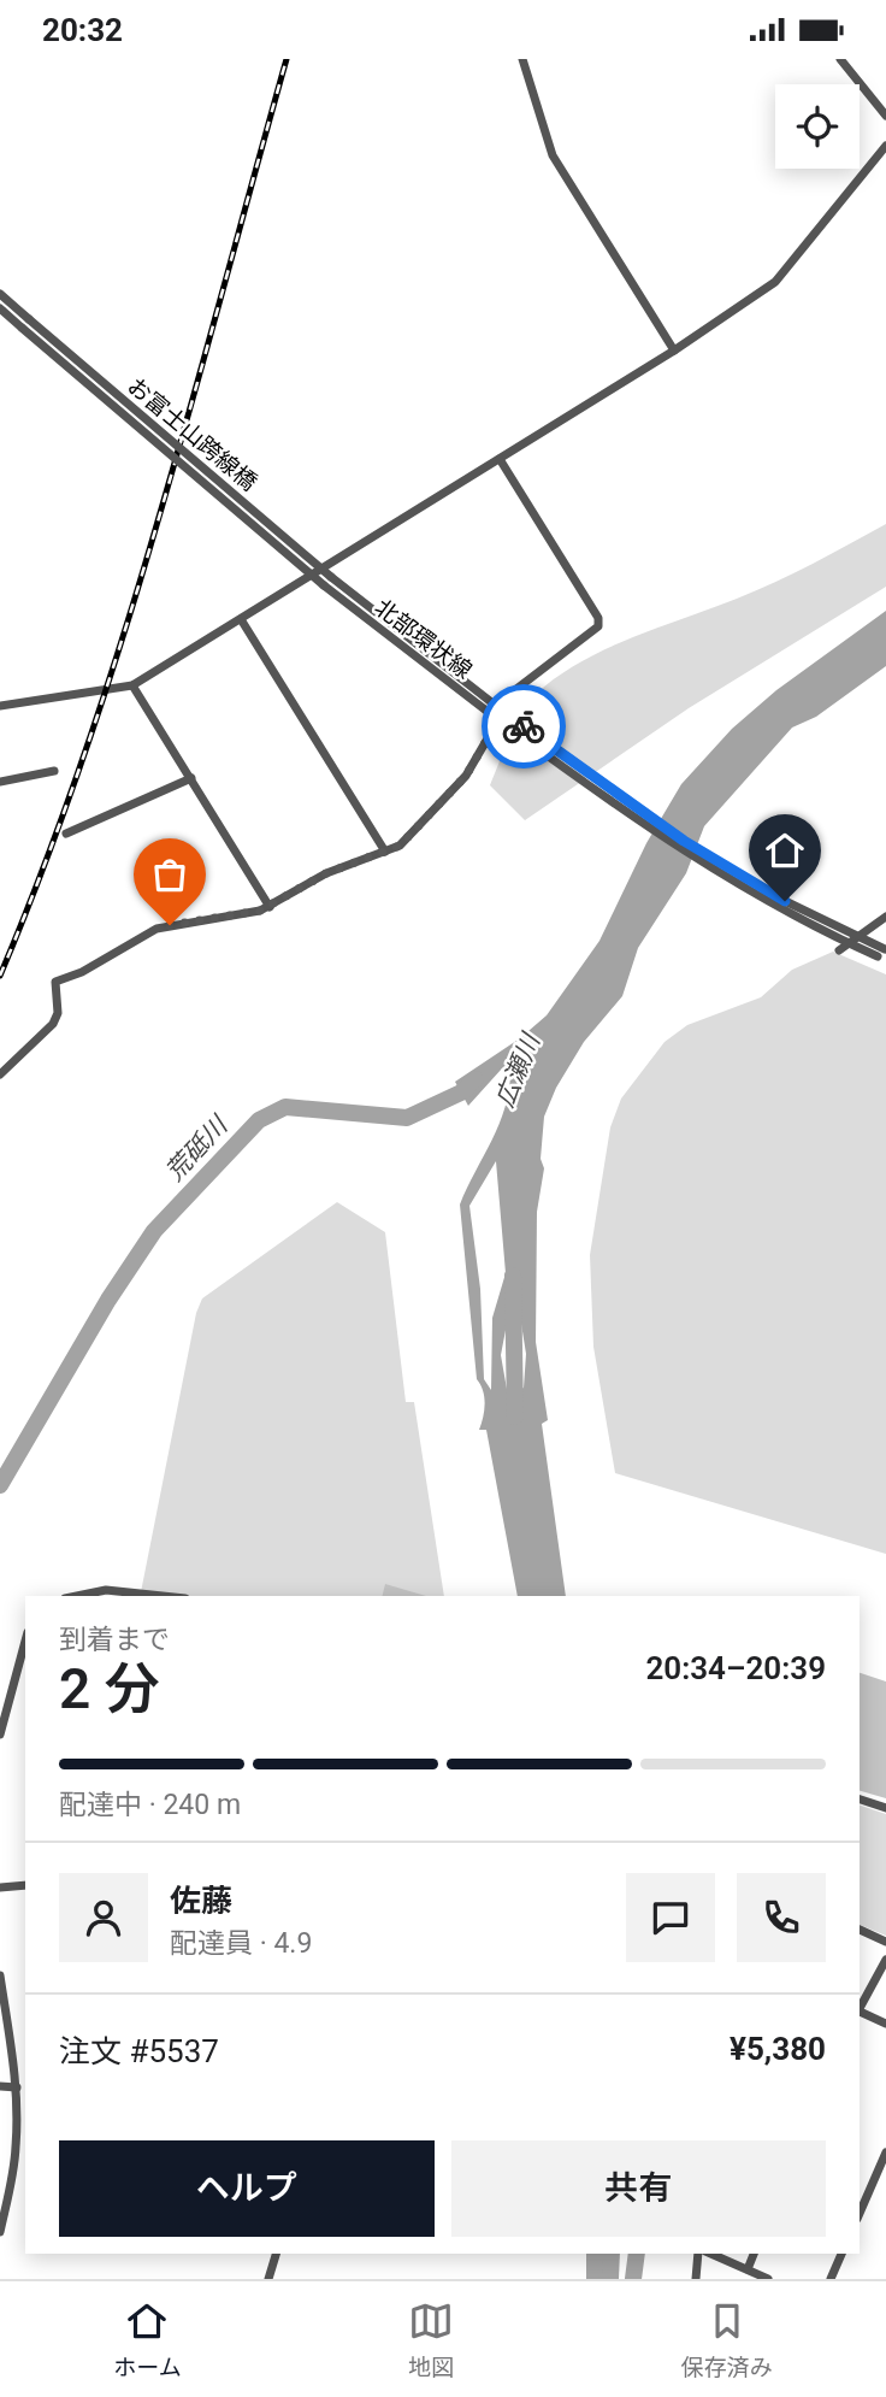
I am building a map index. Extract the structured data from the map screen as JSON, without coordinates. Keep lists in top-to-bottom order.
{
  "streets": {
    "street": ["お富士山跨線橋", "北部環状線"]
  },
  "crossings": [
    ["お富士山跨線橋", "北部環状線"]
  ],
  "water": ["広瀬川", "荒砥川"],
  "page": {
    "status": "20:32",
    "heading": ["2 分", "到着まで", "20:34–20:39"],
    "panel": [
      "佐藤",
      "配達員 · 4.9",
      "注文 #5537",
      "¥5,380"
    ],
    "bar": "配達中 · 240 m",
    "buttons": ["ヘルプ", "共有"],
    "tabs": ["ホーム", "地図", "保存済み"]
  }
}
